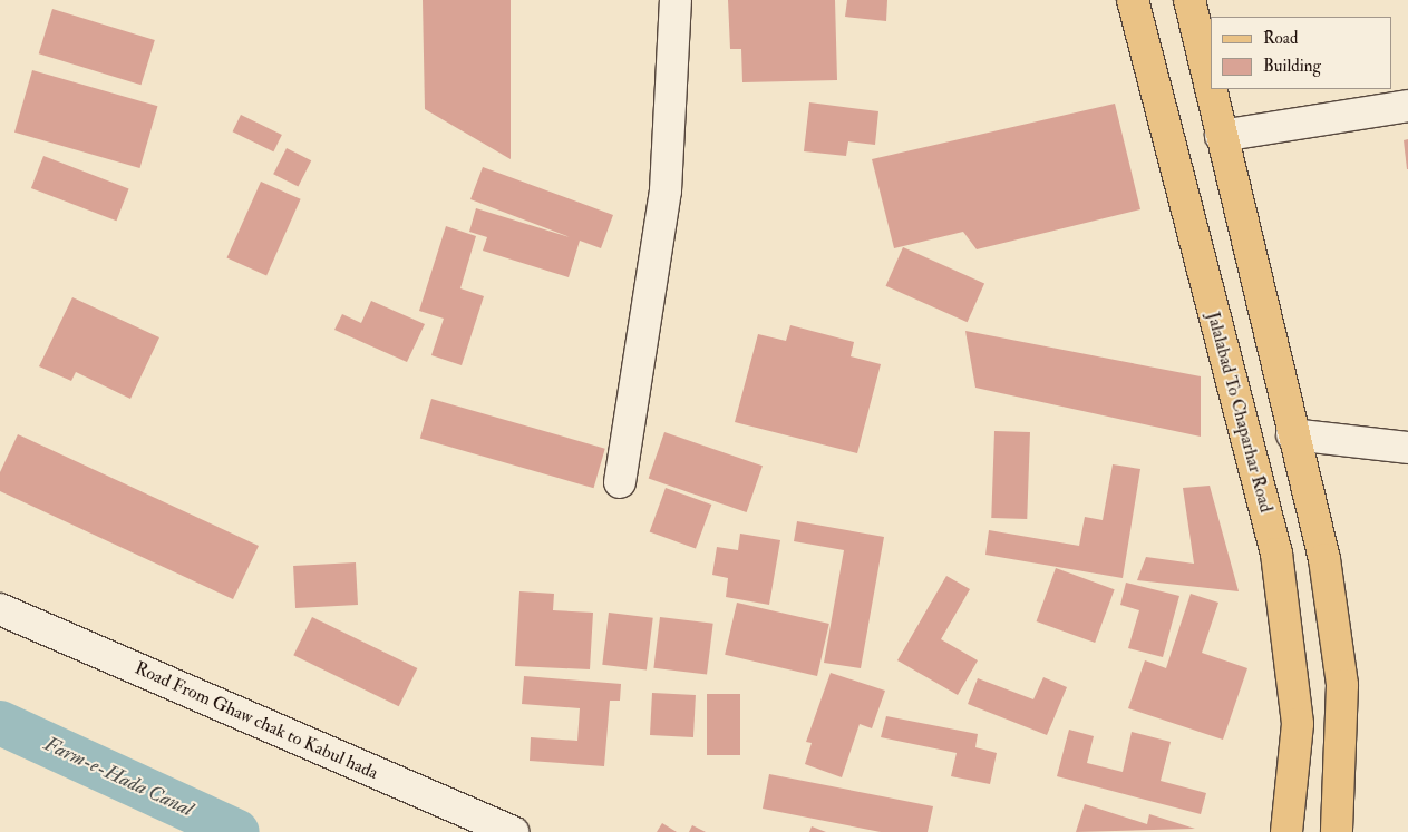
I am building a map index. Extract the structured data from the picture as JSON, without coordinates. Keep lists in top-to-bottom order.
{
  "streets": {
    "main road": ["Jalalabad To Chaparhar Road"],
    "street": ["Road From Ghaw chak to Kabul hada"]
  },
  "water": ["Farm-e-Hada Canal"],
  "legend": ["Road", "Building"]
}
